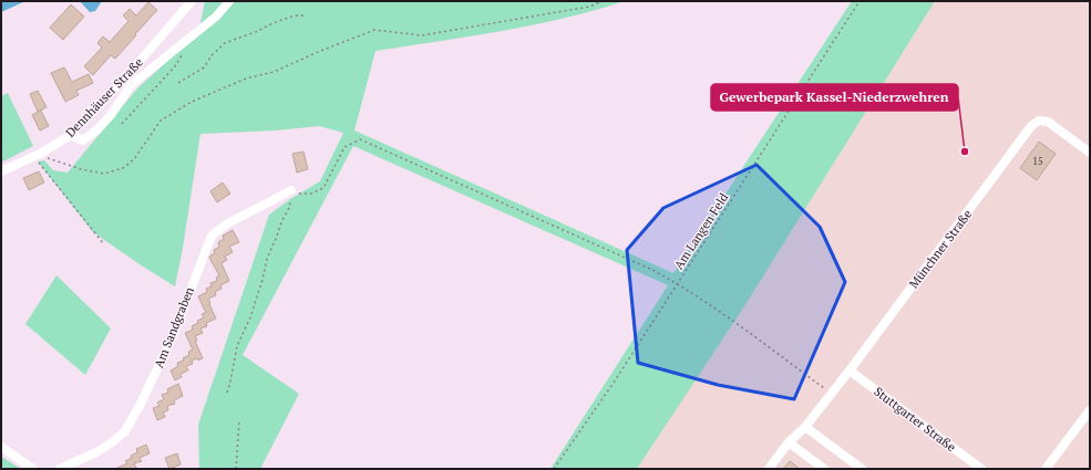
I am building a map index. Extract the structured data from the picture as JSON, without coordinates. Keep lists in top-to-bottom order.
{
  "streets": {
    "street": [
      "Dennhäuser Straße",
      "Münchner Straße",
      "Am Sandgraben",
      "Stuttgarter Straße"
    ],
    "path": ["Am Langen Feld"]
  },
  "crossings": [
    ["Münchner Straße", "Stuttgarter Straße"]
  ],
  "places": ["Gewerbepark Kassel-Niederzwehren"],
  "house_numbers": ["15"]
}
